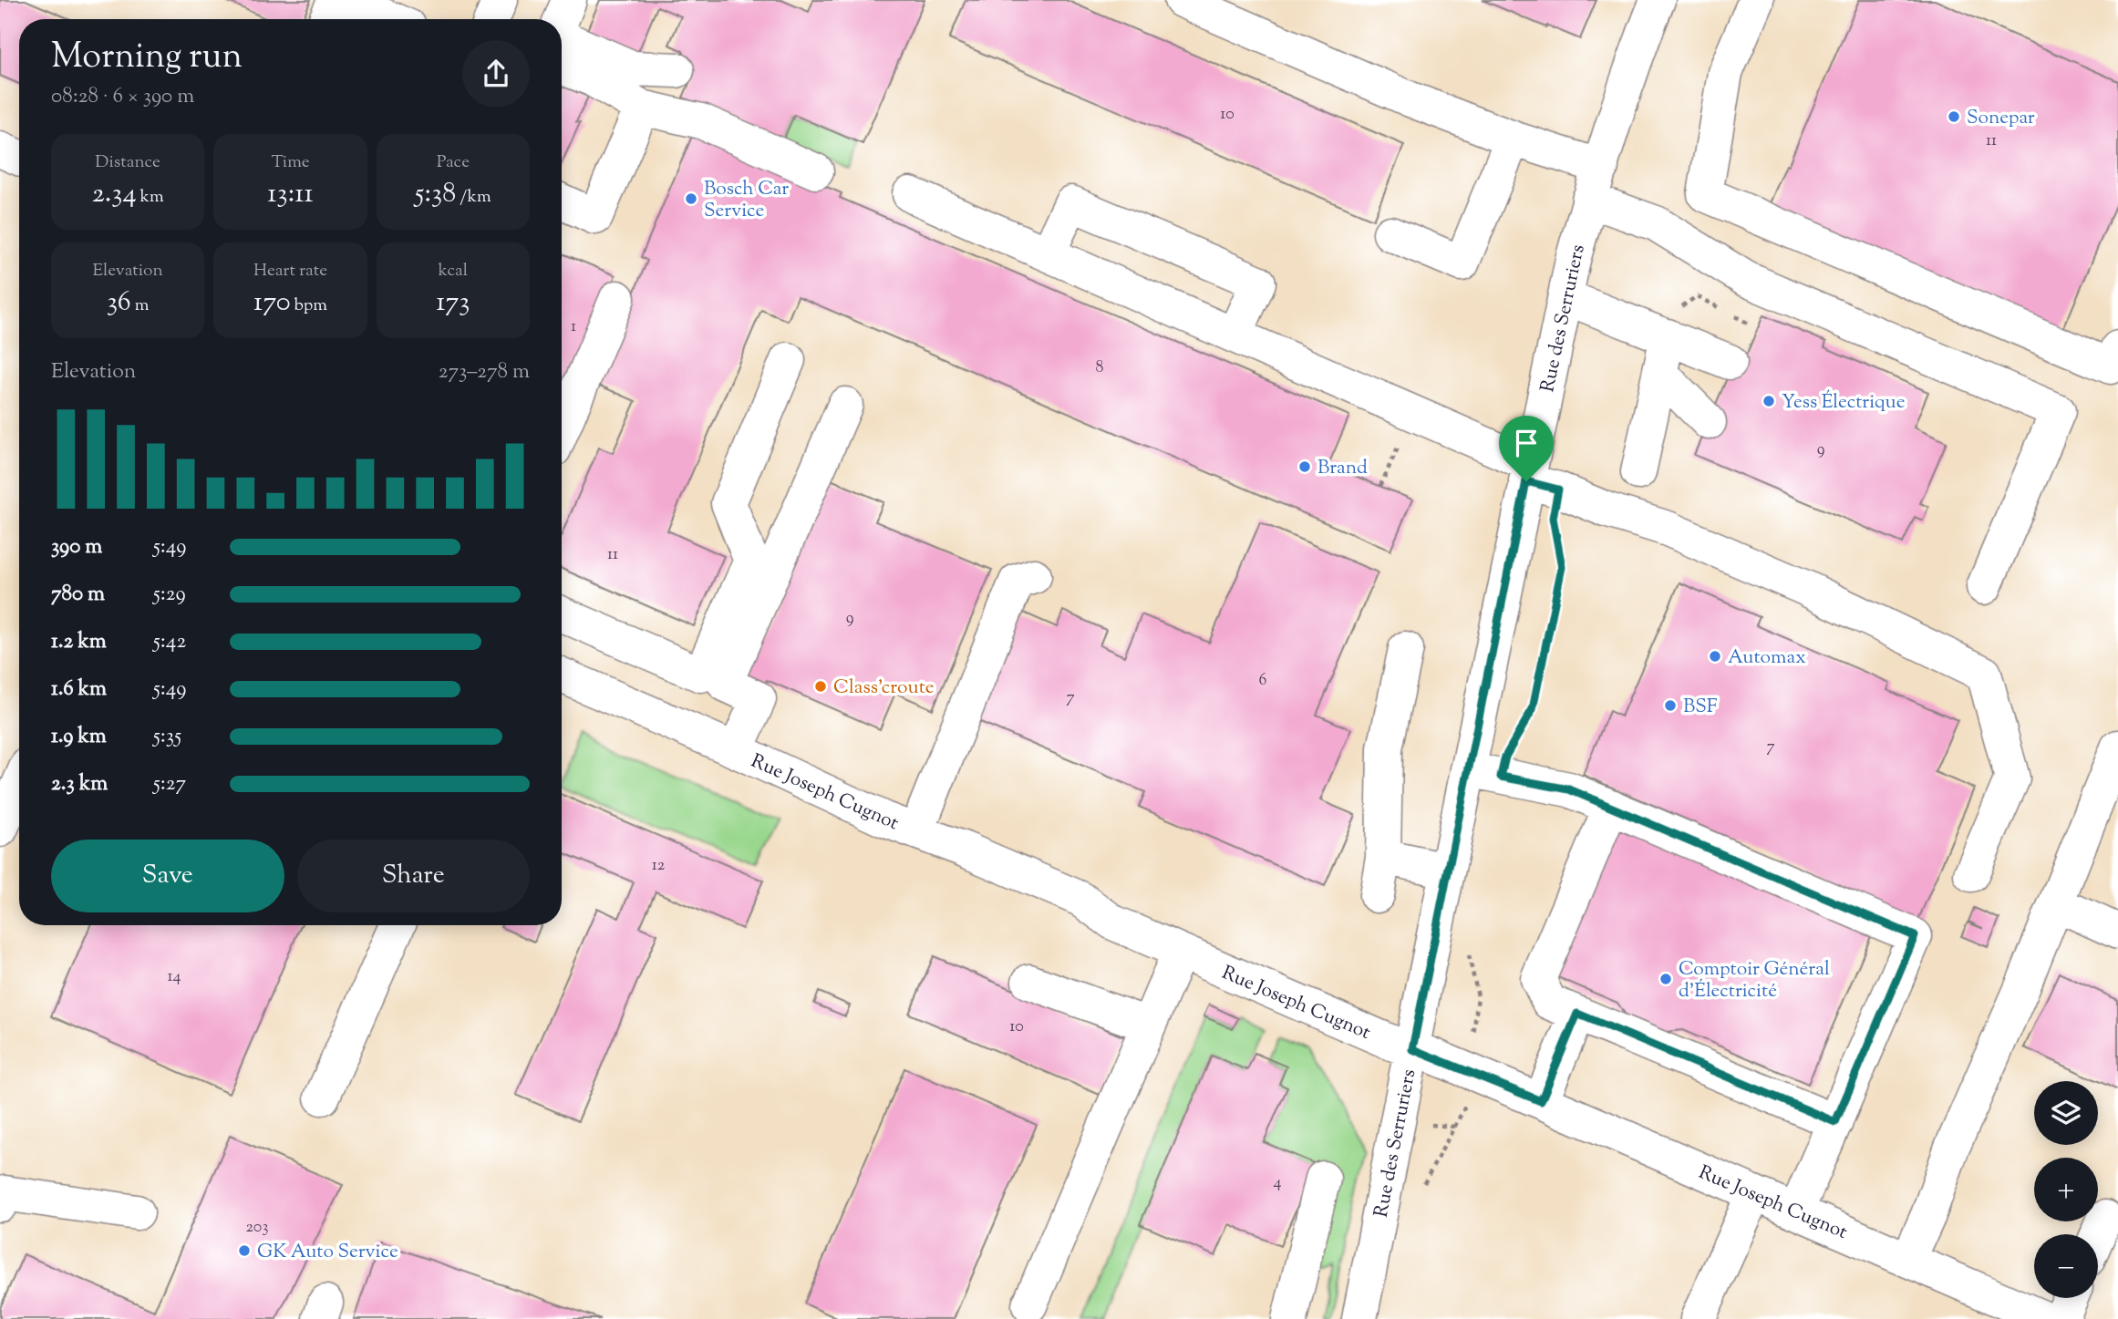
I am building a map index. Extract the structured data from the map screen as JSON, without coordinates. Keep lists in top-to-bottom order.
{
  "streets": {
    "street": ["Rue des Serruriers", "Rue Joseph Cugnot"]
  },
  "crossings": [
    ["Rue des Serruriers", "Rue Joseph Cugnot"]
  ],
  "places": [
    "Sonepar",
    "Bosch Car Service",
    "Yess Électrique",
    "Brand",
    "Automax",
    "Class'croute",
    "BSF",
    "Comptoir Général d'Électricité",
    "GK Auto Service"
  ],
  "house_numbers": [
    "10",
    "11",
    "1",
    "8",
    "9",
    "11",
    "9",
    "6",
    "7",
    "7",
    "12",
    "14",
    "10",
    "4",
    "203"
  ],
  "page": {
    "heading": ["Morning run", "08:28 · 6 × 390 m"],
    "stats": [
      ["Distance", "2.34 km"],
      ["Time", "13:11"],
      ["Pace", "5:38 /km"],
      ["Elevation", "36 m"],
      ["Heart rate", "170 bpm"],
      ["kcal", "173"]
    ],
    "chart": ["Elevation", "273–278 m"],
    "list": [
      {
        "name": "390 m",
        "note": "5:49"
      },
      {
        "name": "780 m",
        "note": "5:29"
      },
      {
        "name": "1.2 km",
        "note": "5:42"
      },
      {
        "name": "1.6 km",
        "note": "5:49"
      },
      {
        "name": "1.9 km",
        "note": "5:35"
      },
      {
        "name": "2.3 km",
        "note": "5:27"
      }
    ],
    "buttons": ["Save", "Share"],
    "map_buttons": ["+", "−"]
  }
}
